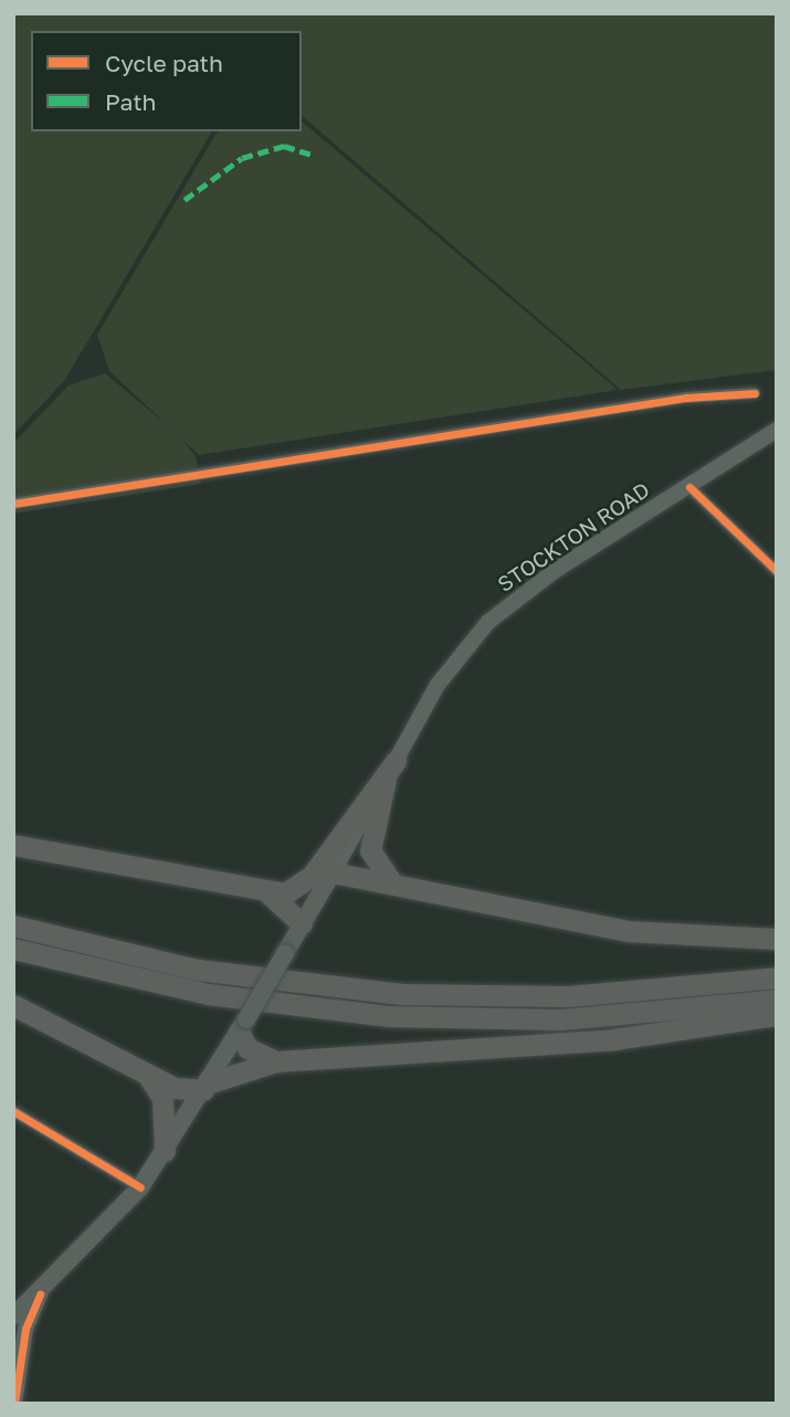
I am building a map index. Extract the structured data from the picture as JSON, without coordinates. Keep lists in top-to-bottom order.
{
  "streets": {
    "main road": ["STOCKTON ROAD"]
  },
  "legend": ["Cycle path", "Path"]
}
